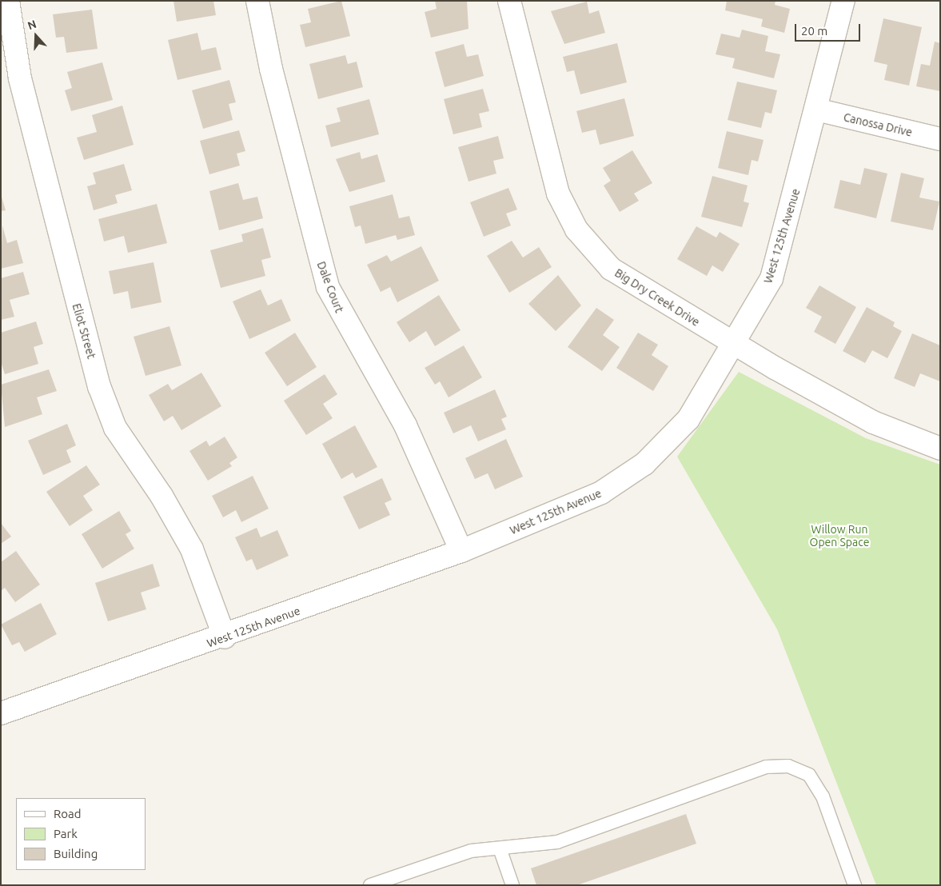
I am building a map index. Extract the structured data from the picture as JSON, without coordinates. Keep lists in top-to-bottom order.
{
  "streets": {
    "street": [
      "Canossa Drive",
      "West 125th Avenue",
      "Dale Court",
      "Big Dry Creek Drive",
      "Eliot Street"
    ]
  },
  "crossings": [
    ["Canossa Drive", "West 125th Avenue"],
    ["West 125th Avenue", "Dale Court"],
    ["West 125th Avenue", "Big Dry Creek Drive"],
    ["West 125th Avenue", "Eliot Street"]
  ],
  "parks": ["Willow Run Open Space"],
  "legend": ["Road", "Park", "Building"],
  "scale_bar": "20 m",
  "north": "top"
}
